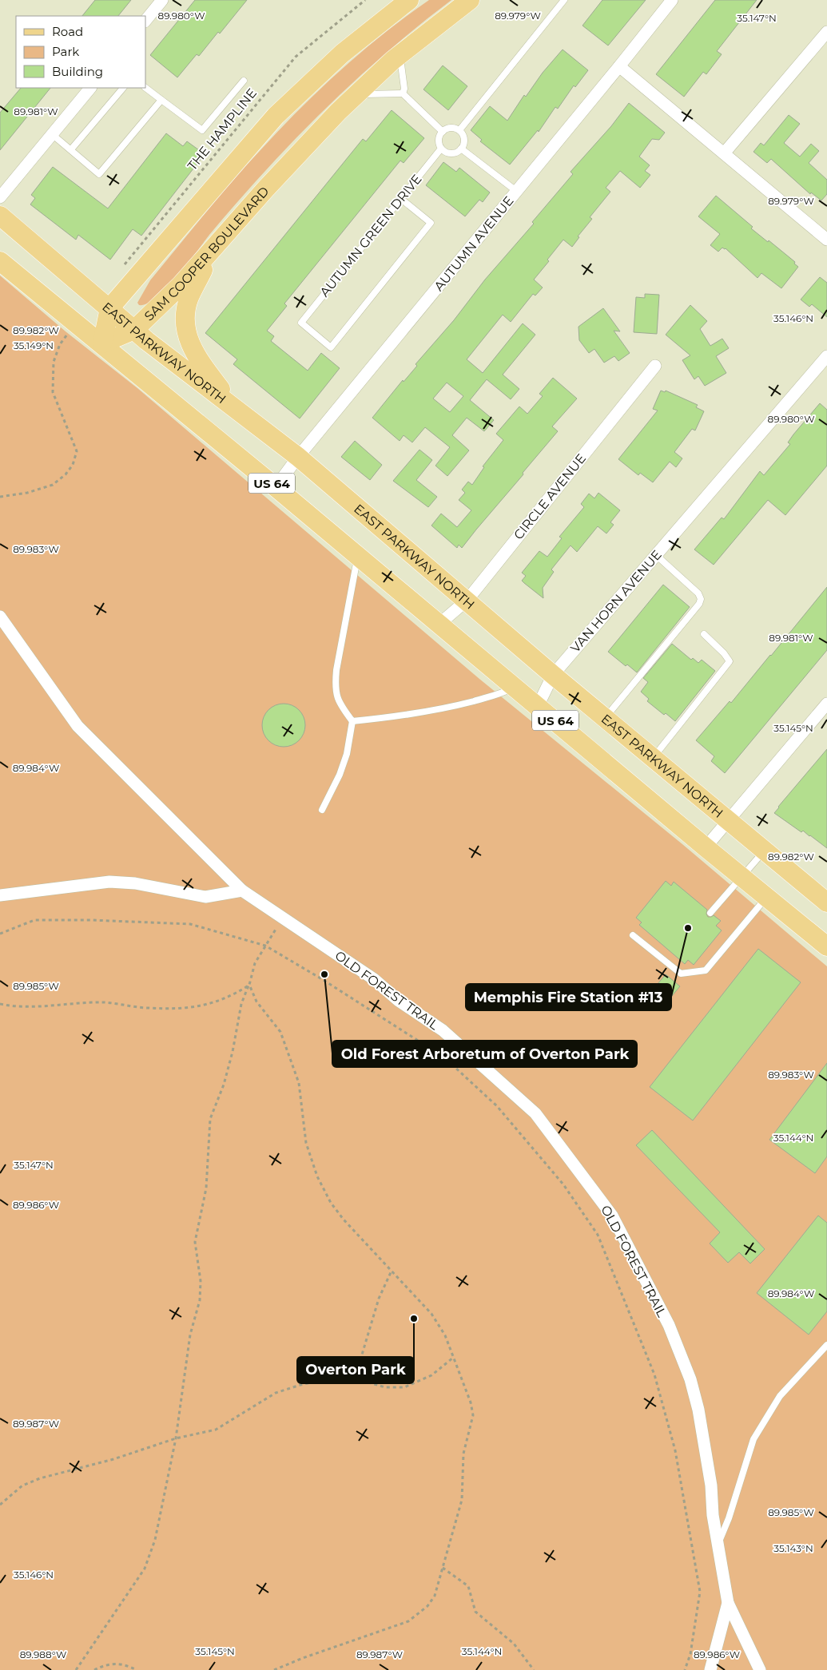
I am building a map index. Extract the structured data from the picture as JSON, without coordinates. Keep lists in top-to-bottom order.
{
  "streets": {
    "main road": ["SAM COOPER BOULEVARD", "EAST PARKWAY NORTH", "US 64"],
    "street": [
      "AUTUMN AVENUE",
      "CIRCLE AVENUE",
      "VAN HORN AVENUE",
      "OLD FOREST TRAIL"
    ],
    "lane": ["AUTUMN GREEN DRIVE"],
    "path": ["THE HAMPLINE"]
  },
  "crossings": [
    ["AUTUMN AVENUE", "EAST PARKWAY NORTH"],
    ["AUTUMN AVENUE", "US 64"],
    ["SAM COOPER BOULEVARD", "EAST PARKWAY NORTH"],
    ["SAM COOPER BOULEVARD", "US 64"],
    ["EAST PARKWAY NORTH", "CIRCLE AVENUE"],
    ["EAST PARKWAY NORTH", "VAN HORN AVENUE"],
    ["US 64", "CIRCLE AVENUE"],
    ["US 64", "VAN HORN AVENUE"]
  ],
  "places": ["Memphis Fire Station #13", "Old Forest Arboretum of Overton Park", "Overton Park"],
  "legend": ["Road", "Park", "Building"],
  "coordinates": [
    "89.980°W",
    "89.979°W",
    "35.147°N",
    "89.981°W",
    "35.146°N",
    "89.982°W",
    "35.149°N",
    "89.983°W",
    "35.145°N",
    "89.984°W",
    "89.985°W",
    "35.144°N",
    "89.986°W",
    "89.987°W",
    "35.143°N",
    "89.988°W"
  ]
}
